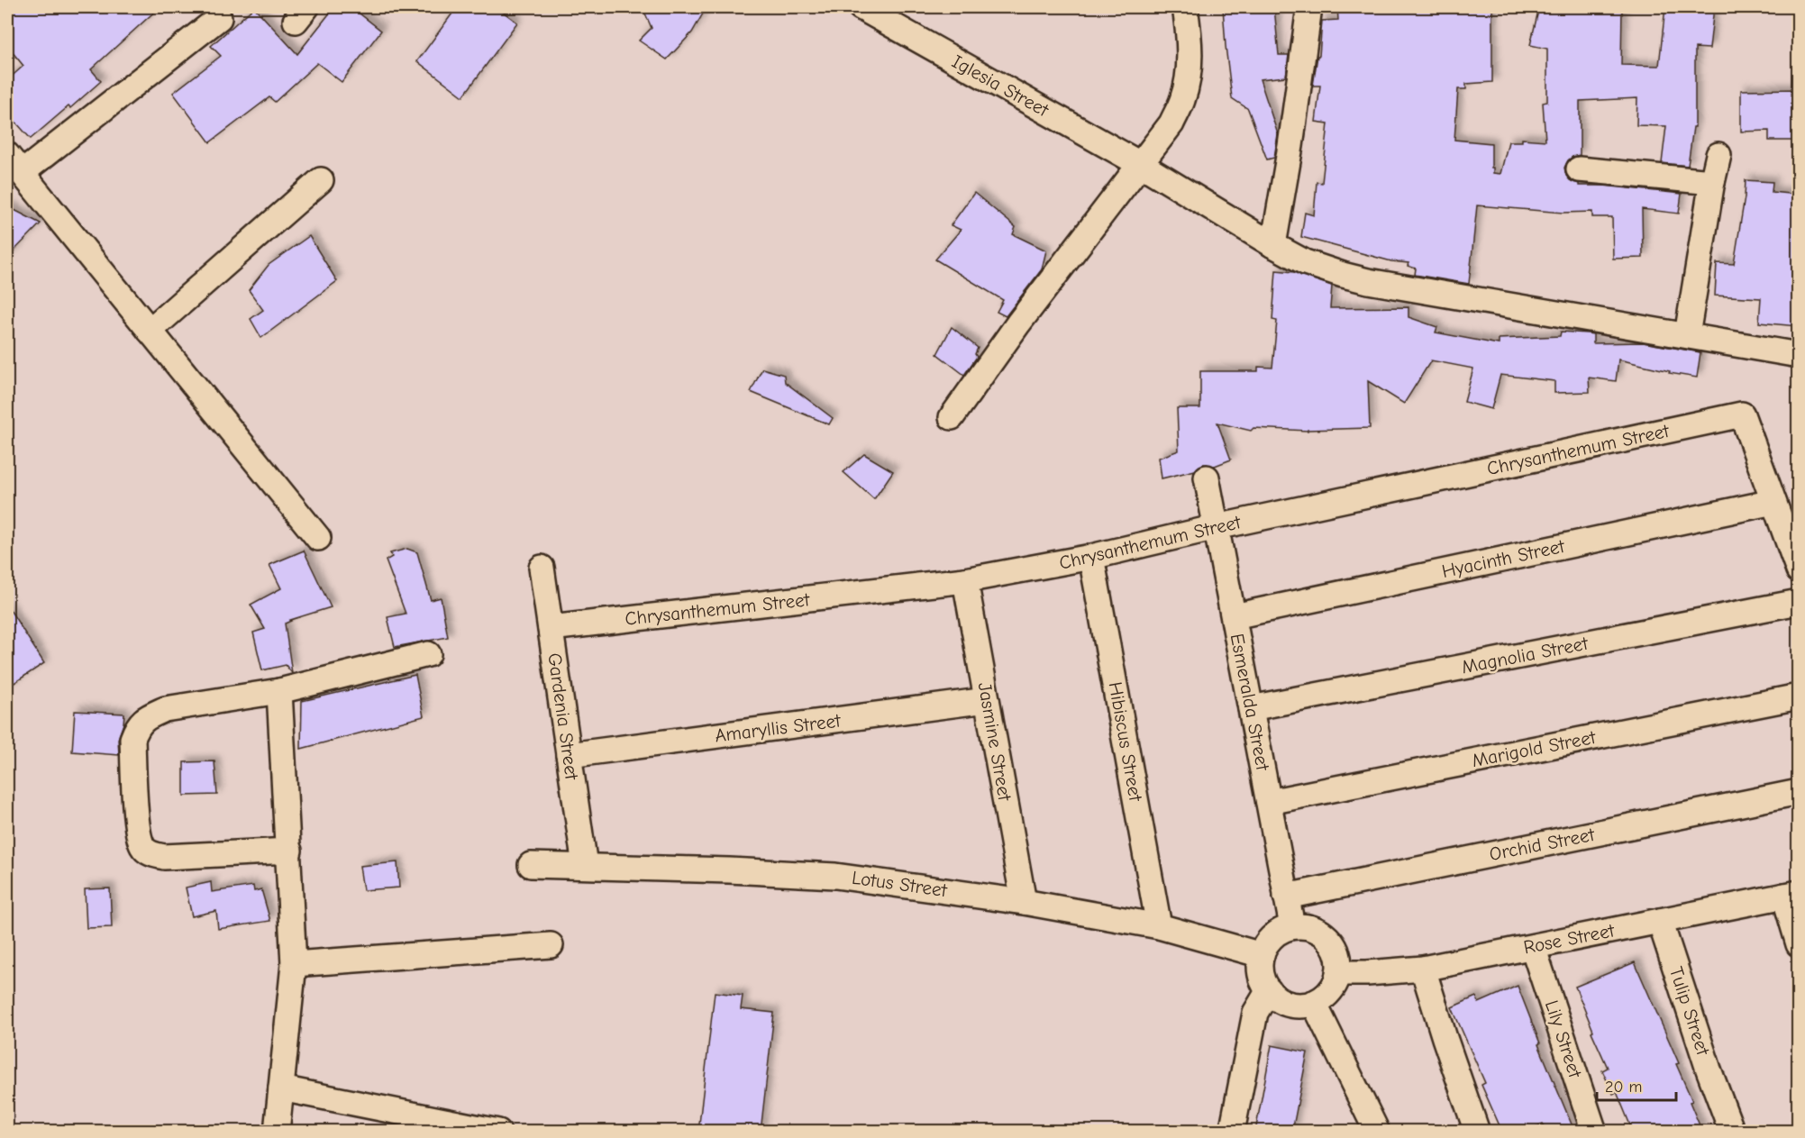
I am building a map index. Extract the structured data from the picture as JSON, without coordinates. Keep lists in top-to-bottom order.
{
  "streets": {
    "street": [
      "Iglesia Street",
      "Chrysanthemum Street",
      "Hyacinth Street",
      "Magnolia Street",
      "Esmeralda Street",
      "Gardenia Street",
      "Amaryllis Street",
      "Jasmine Street",
      "Hibiscus Street",
      "Marigold Street",
      "Orchid Street",
      "Lotus Street",
      "Rose Street",
      "Tulip Street",
      "Lily Street"
    ]
  },
  "crossings": [
    ["Chrysanthemum Street", "Hyacinth Street"],
    ["Chrysanthemum Street", "Esmeralda Street"],
    ["Chrysanthemum Street", "Gardenia Street"],
    ["Chrysanthemum Street", "Jasmine Street"],
    ["Chrysanthemum Street", "Hibiscus Street"],
    ["Hyacinth Street", "Esmeralda Street"],
    ["Magnolia Street", "Esmeralda Street"],
    ["Esmeralda Street", "Marigold Street"],
    ["Esmeralda Street", "Orchid Street"],
    ["Esmeralda Street", "Lotus Street"],
    ["Esmeralda Street", "Rose Street"],
    ["Gardenia Street", "Amaryllis Street"],
    ["Gardenia Street", "Lotus Street"],
    ["Amaryllis Street", "Jasmine Street"],
    ["Jasmine Street", "Lotus Street"],
    ["Hibiscus Street", "Lotus Street"],
    ["Lotus Street", "Rose Street"],
    ["Rose Street", "Tulip Street"],
    ["Rose Street", "Lily Street"]
  ],
  "scale_bar": "20 m"
}
